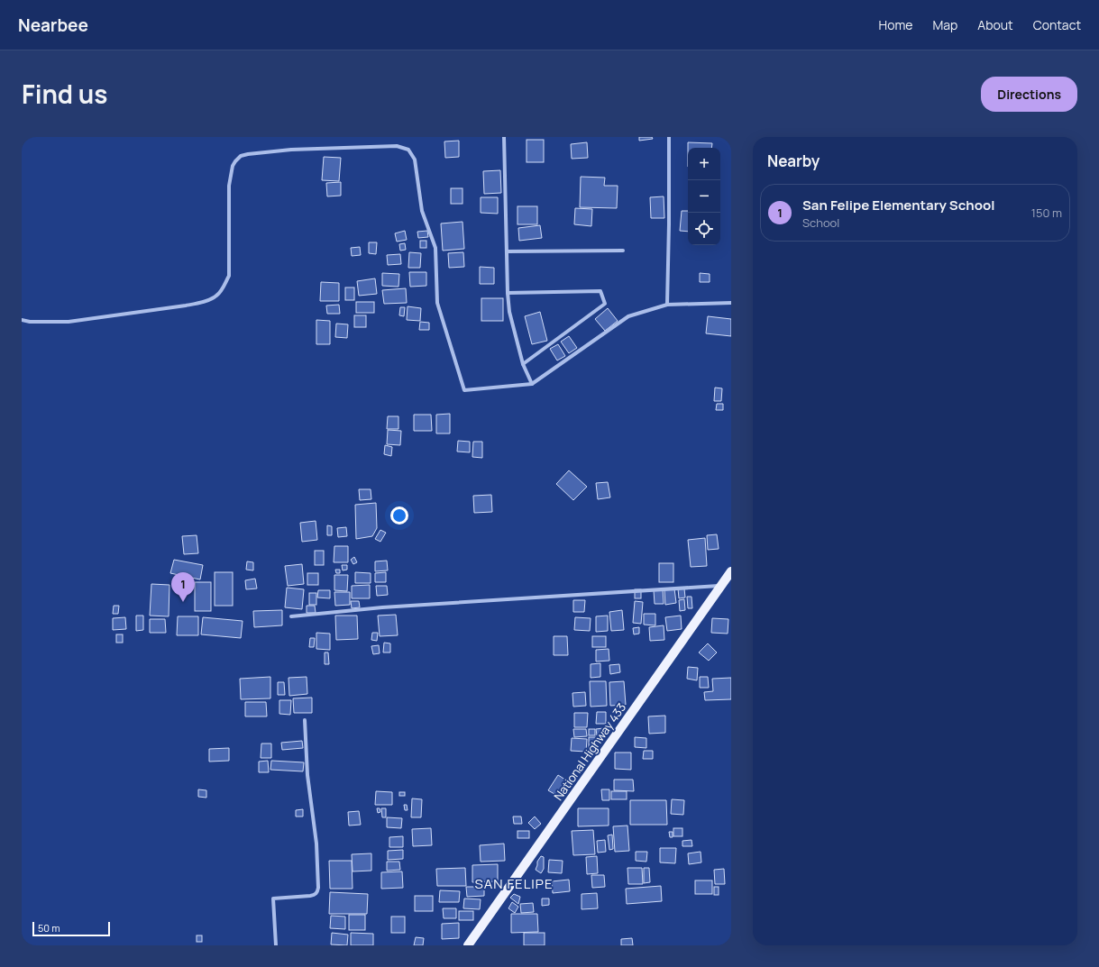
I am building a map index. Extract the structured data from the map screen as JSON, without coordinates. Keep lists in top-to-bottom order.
{
  "streets": {
    "main road": ["National Highway 433"]
  },
  "districts": ["SAN FELIPE"],
  "scale_bar": "50 m",
  "page": {
    "header": "Nearbee",
    "nav": [
      "Home",
      "Map",
      "About",
      "Contact"
    ],
    "title": "Find us",
    "buttons": "Directions",
    "heading": "Nearby",
    "map_buttons": ["+", "−"],
    "list": [
      {
        "mark": "1",
        "name": "San Felipe Elementary School",
        "note": "School",
        "value": "150 m"
      }
    ],
    "pins": "1",
    "scale": "50 m"
  }
}
